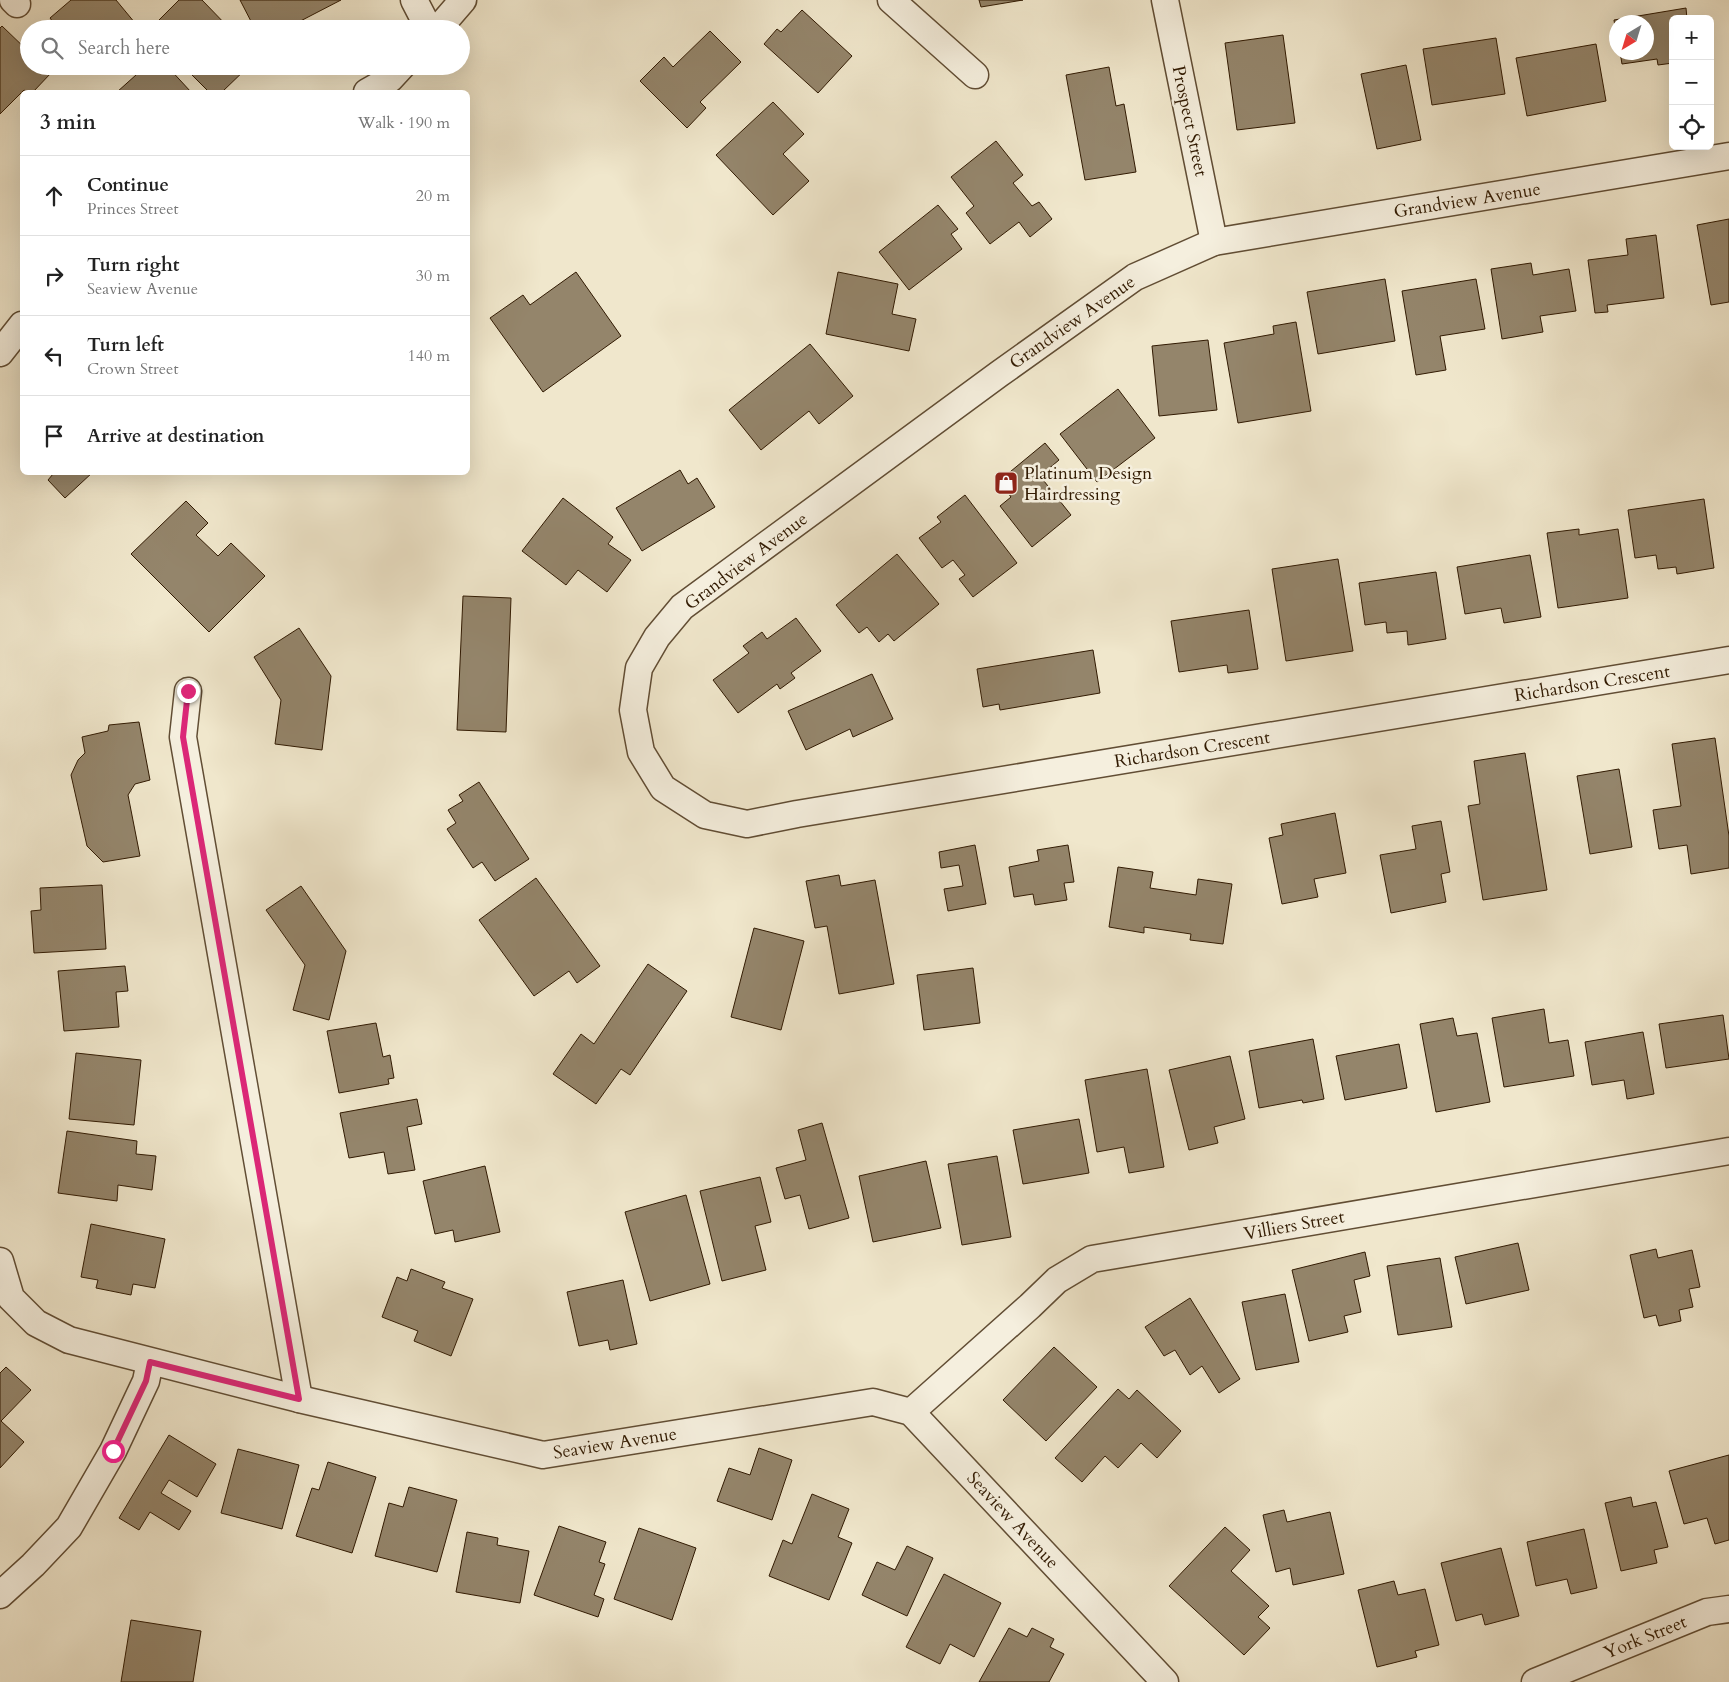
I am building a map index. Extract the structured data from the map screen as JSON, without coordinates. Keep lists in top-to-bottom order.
{
  "streets": {
    "street": [
      "Prospect Street",
      "Grandview Avenue",
      "Richardson Crescent",
      "Villiers Street",
      "Seaview Avenue",
      "York Street"
    ]
  },
  "crossings": [
    ["Prospect Street", "Grandview Avenue"],
    ["Grandview Avenue", "Richardson Crescent"],
    ["Villiers Street", "Seaview Avenue"]
  ],
  "places": {
    "shop": ["Platinum Design Hairdressing"]
  },
  "north": "bottom left",
  "page": {
    "map_buttons": ["+", "−"],
    "search": "Search here",
    "heading": ["3 min", "Walk · 190 m"],
    "list": [
      ["Continue", "Princes Street", "20 m"],
      ["Turn right", "Seaview Avenue", "30 m"],
      ["Turn left", "Crown Street", "140 m"],
      "Arrive at destination"
    ]
  }
}
